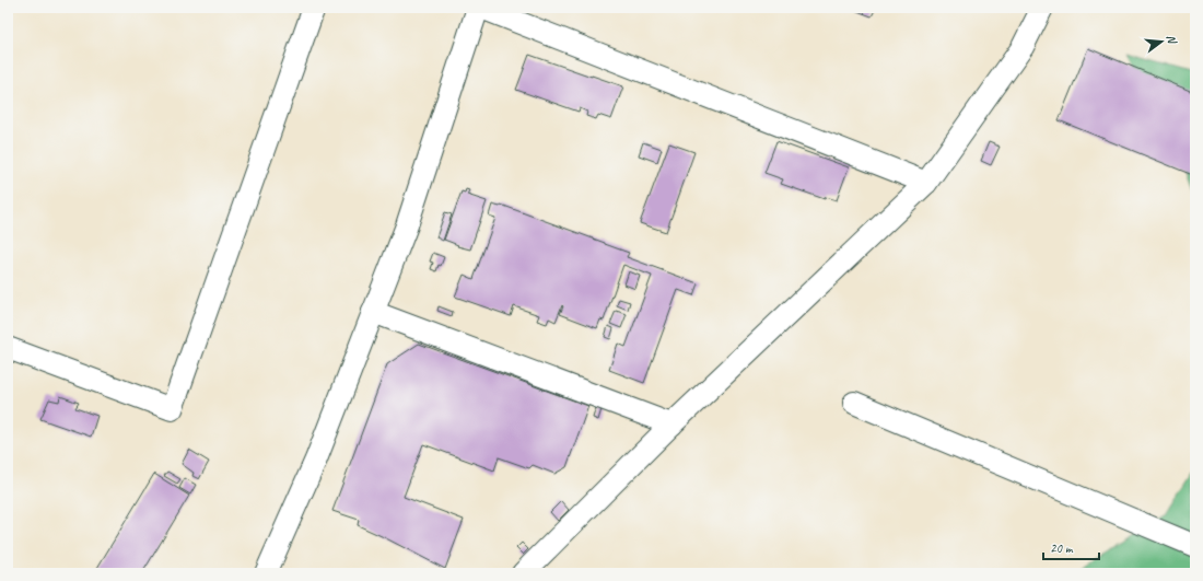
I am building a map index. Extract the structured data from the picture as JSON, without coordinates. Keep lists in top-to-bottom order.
{
  "scale_bar": "20 m",
  "north": "right"
}
